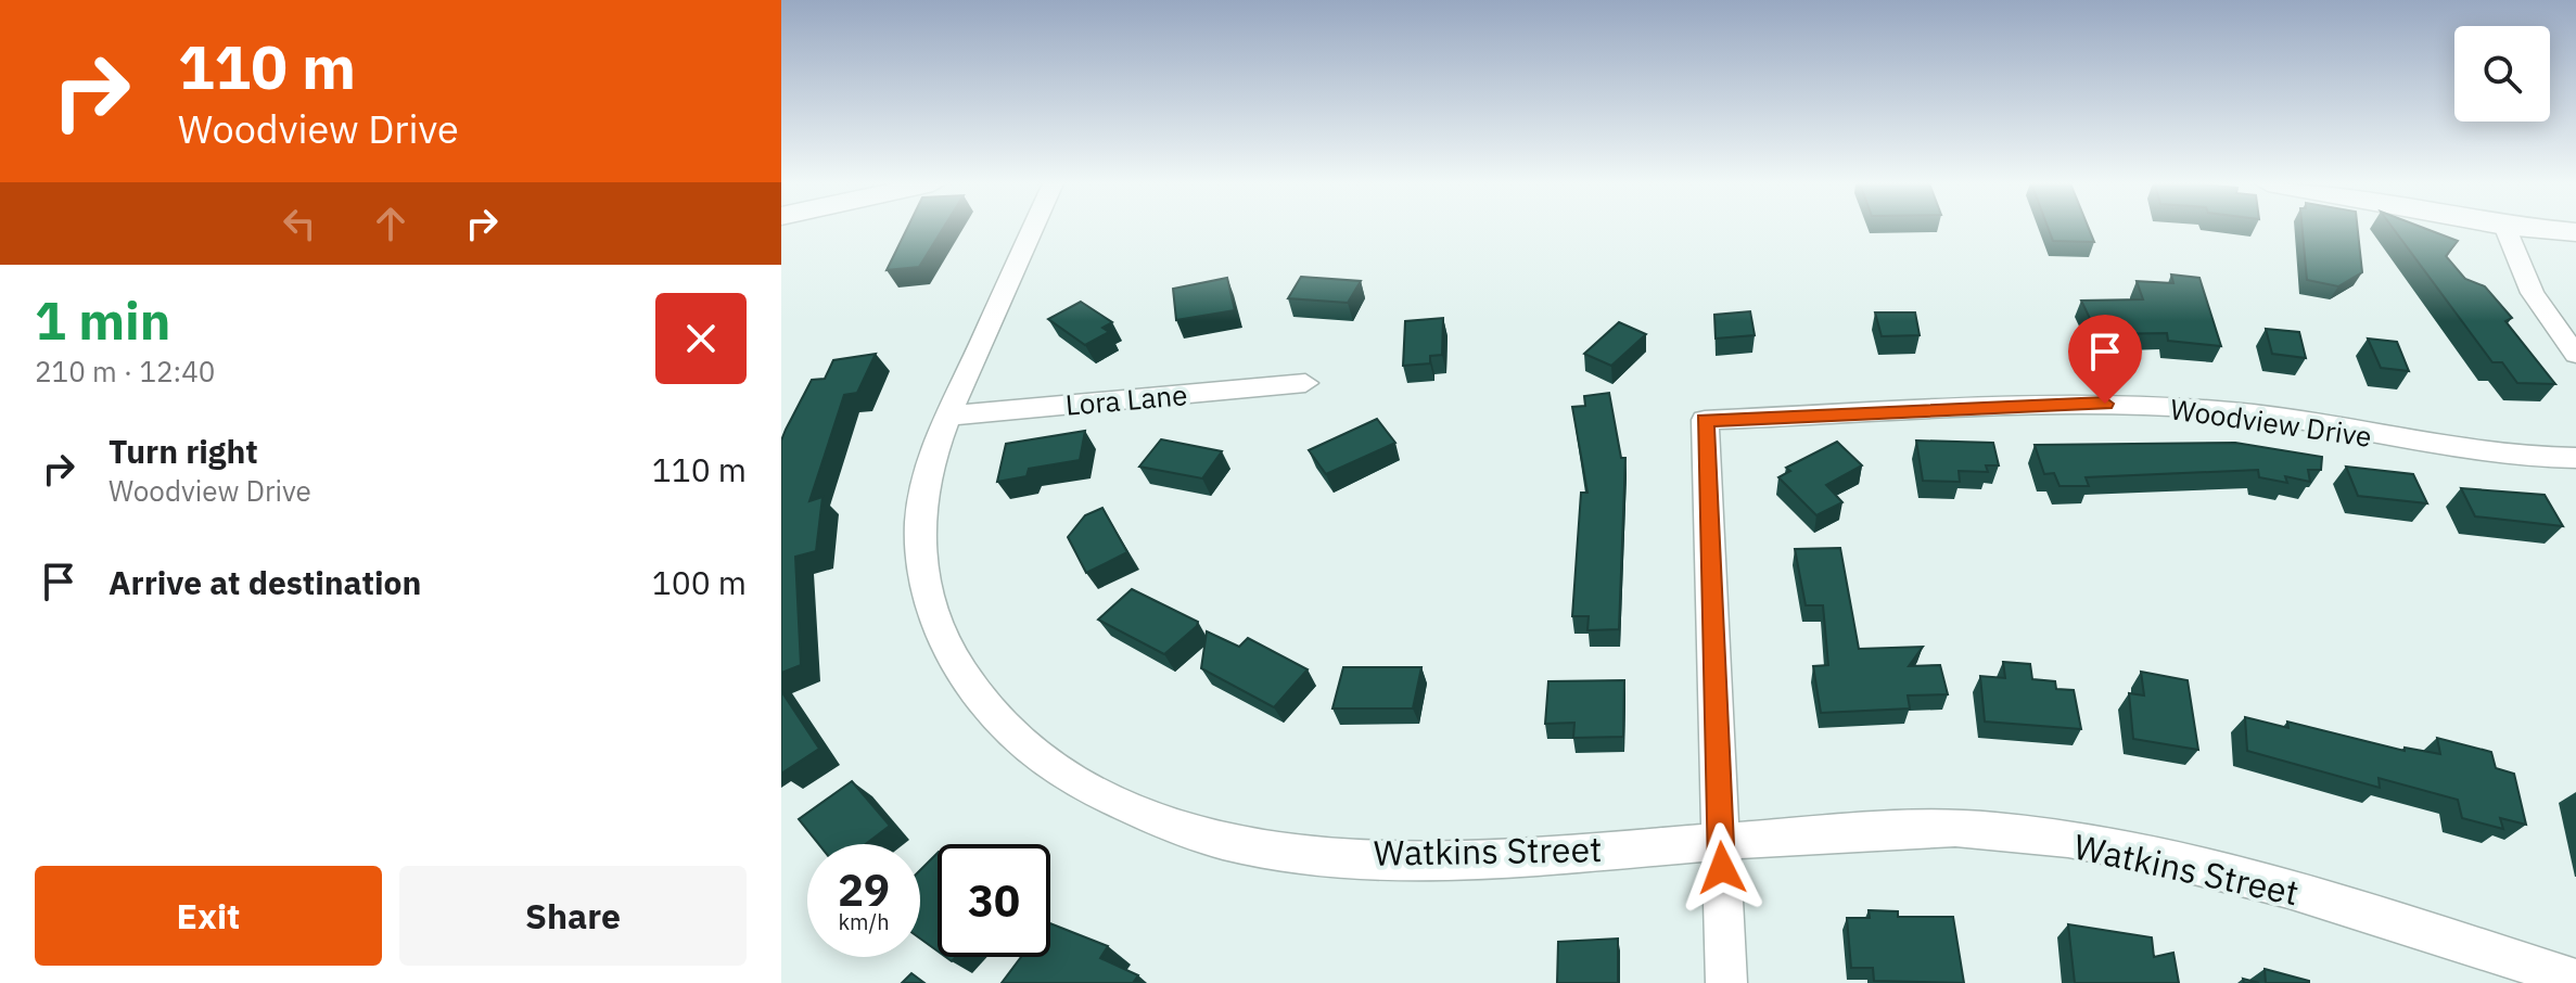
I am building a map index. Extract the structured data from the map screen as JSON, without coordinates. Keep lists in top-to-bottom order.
{
  "streets": {
    "street": ["Lora Lane", "Woodview Drive", "Watkins Street"]
  },
  "crossings": [
    ["Lora Lane", "Watkins Street"],
    ["Woodview Drive", "Watkins Street"]
  ],
  "page": {
    "turn": ["110 m", "Woodview Drive"],
    "heading": ["1 min", "210 m · 12:40"],
    "list": [
      {
        "name": "Turn right",
        "note": "Woodview Drive",
        "value": "110 m"
      },
      {
        "name": "Arrive at destination",
        "value": "100 m"
      }
    ],
    "speed": "29 km/h",
    "limit": "30",
    "buttons": ["Exit", "Share"]
  }
}
